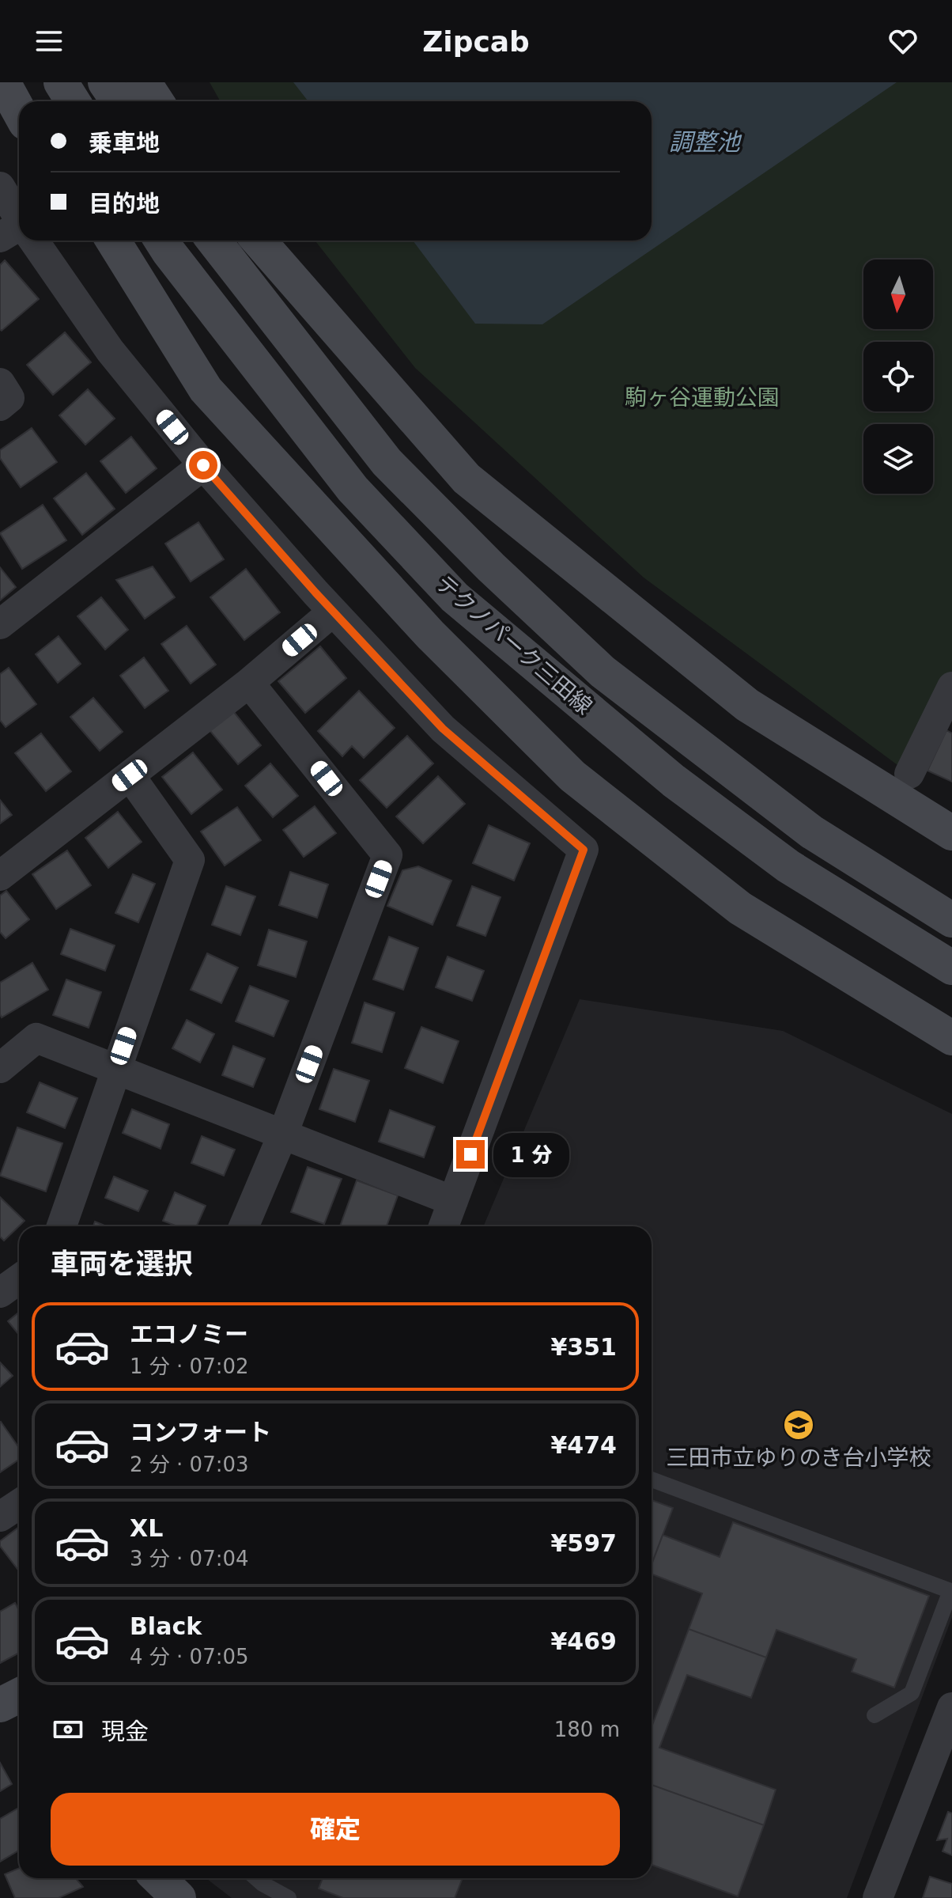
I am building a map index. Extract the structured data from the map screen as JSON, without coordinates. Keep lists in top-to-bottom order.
{
  "streets": {
    "main road": ["テクノパーク三田線"]
  },
  "water": ["調整池"],
  "parks": ["駒ヶ谷運動公園"],
  "places": {
    "school or university": ["三田市立ゆりのき台小学校"]
  },
  "north": "bottom",
  "page": {
    "header": "Zipcab",
    "banner": ["乗車地", "目的地"],
    "bubble": "1 分",
    "heading": "車両を選択",
    "list": [
      {
        "name": "エコノミー",
        "note": "1 分 · 07:02",
        "value": "¥351"
      },
      {
        "name": "コンフォート",
        "note": "2 分 · 07:03",
        "value": "¥474"
      },
      {
        "name": "XL",
        "note": "3 分 · 07:04",
        "value": "¥597"
      },
      {
        "name": "Black",
        "note": "4 分 · 07:05",
        "value": "¥469"
      }
    ],
    "pay": ["現金", "180 m"],
    "buttons": "確定"
  }
}
